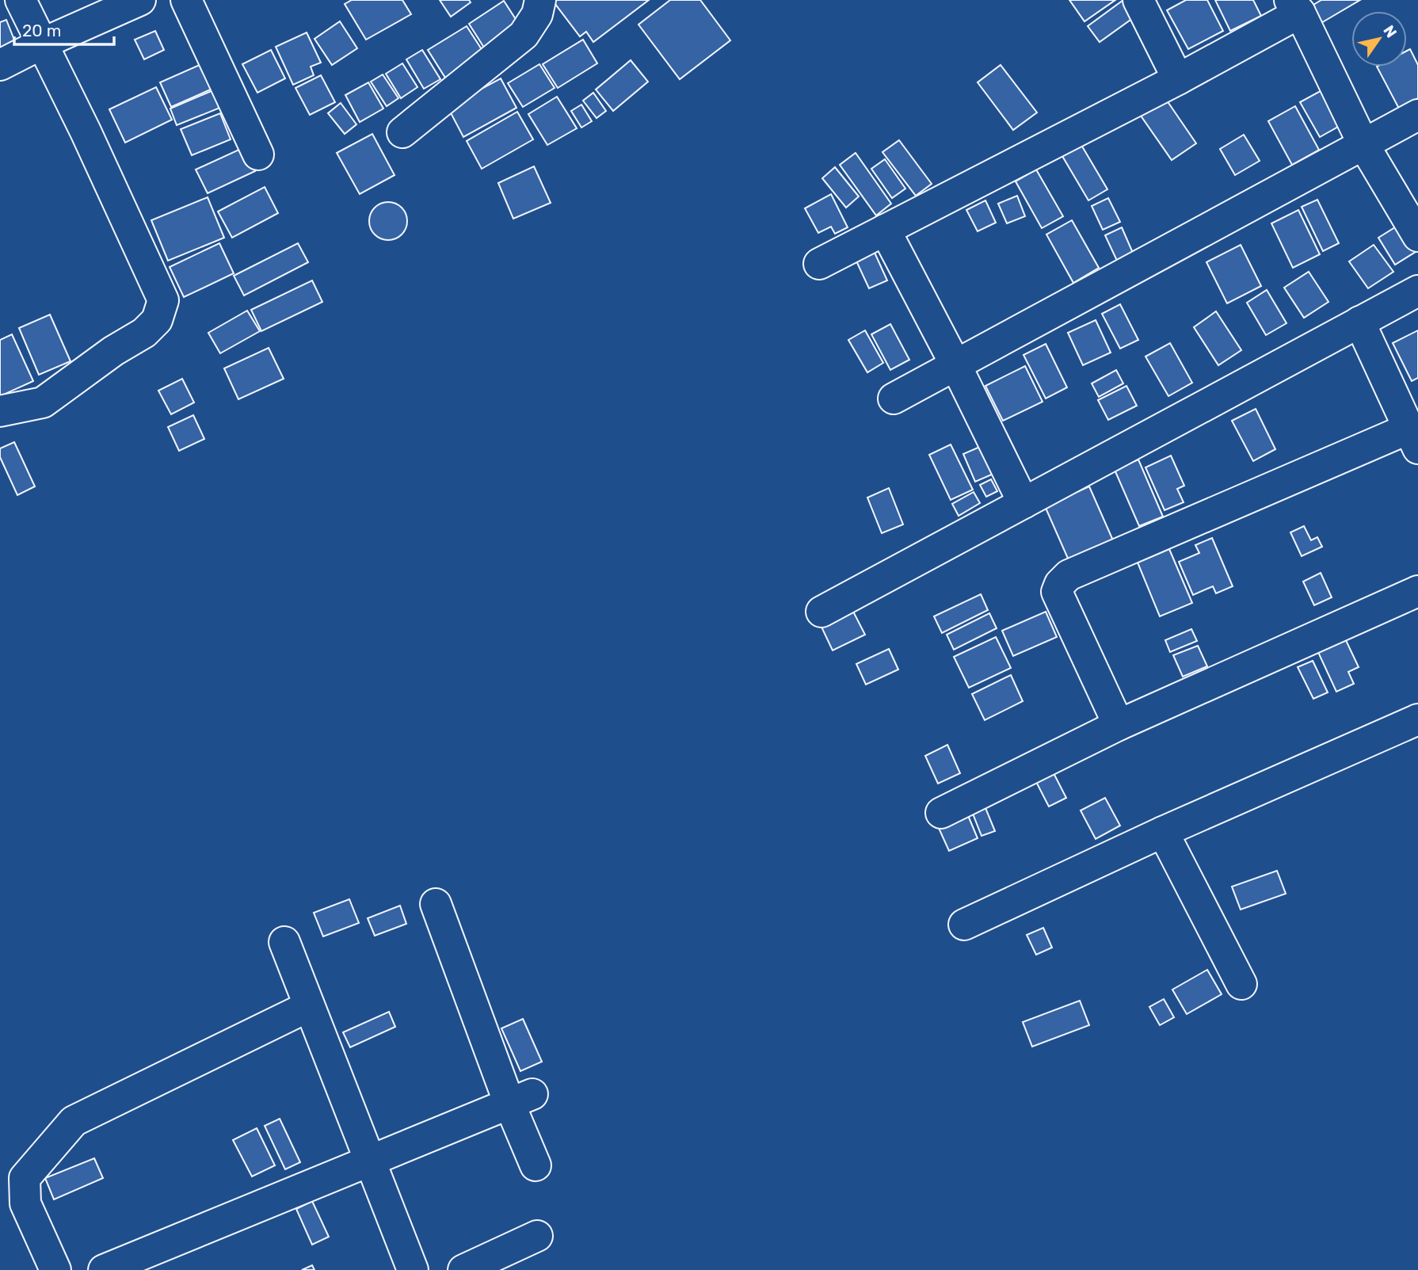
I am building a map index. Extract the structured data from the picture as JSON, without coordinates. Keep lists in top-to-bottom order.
{
  "scale_bar": "20 m",
  "north": "top right"
}
